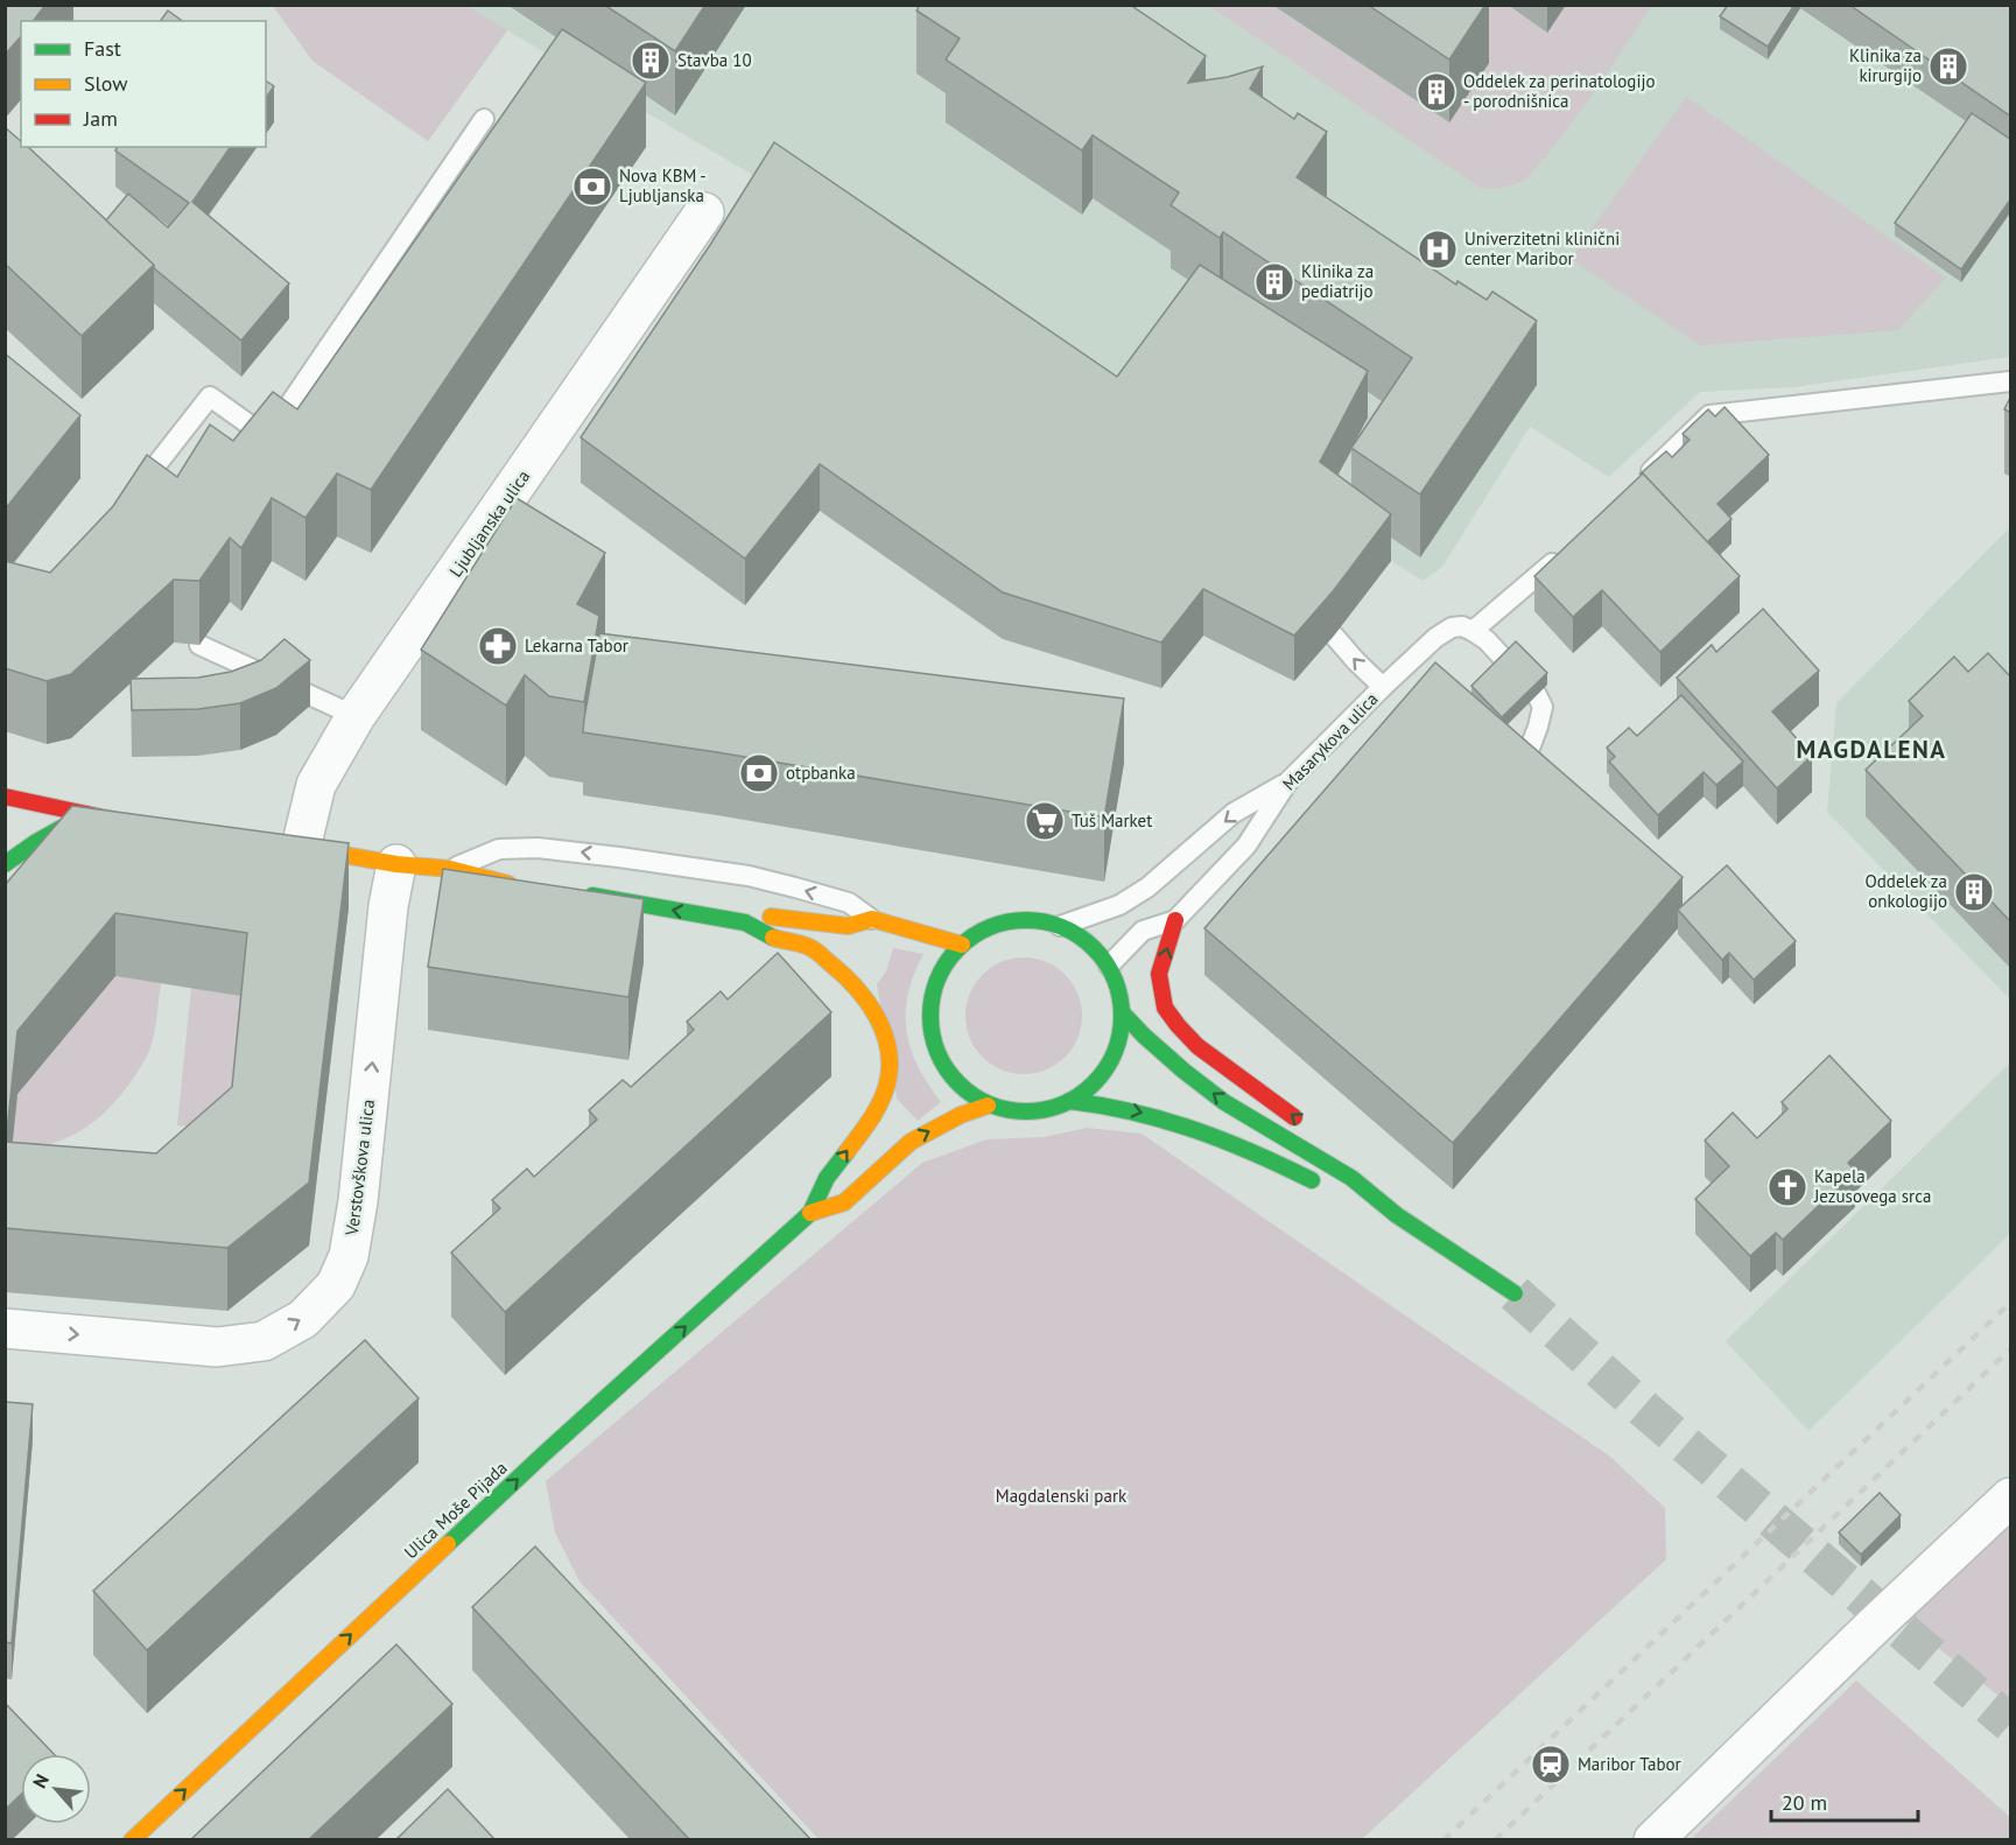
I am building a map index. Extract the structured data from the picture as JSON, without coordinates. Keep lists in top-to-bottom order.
{
  "streets": {
    "street": ["Ljubljanska ulica", "Verstovškova ulica", "Ulica Moše Pijada"],
    "lane": ["Masarykova ulica"]
  },
  "crossings": [
    ["Ljubljanska ulica", "Verstovškova ulica"]
  ],
  "one_way": ["Ulica Moše Pijada"],
  "districts": ["MAGDALENA"],
  "parks": ["Magdalenski park"],
  "places": {
    "building": [
      "Stavba 10",
      "Klinika za kirurgijo",
      "Oddelek za perinatologijo - porodnišnica",
      "Klinika za pediatrijo",
      "Oddelek za onkologijo"
    ],
    "bank": ["Nova KBM - Ljubljanska", "otpbanka"],
    "hospital": ["Univerzitetni klinični center Maribor"],
    "pharmacy": ["Lekarna Tabor"],
    "supermarket": ["Tuš Market"],
    "church": ["Kapela Jezusovega srca"],
    "station": ["Maribor Tabor"]
  },
  "legend": ["Fast", "Slow", "Jam"],
  "scale_bar": "20 m",
  "north": "top left"
}
